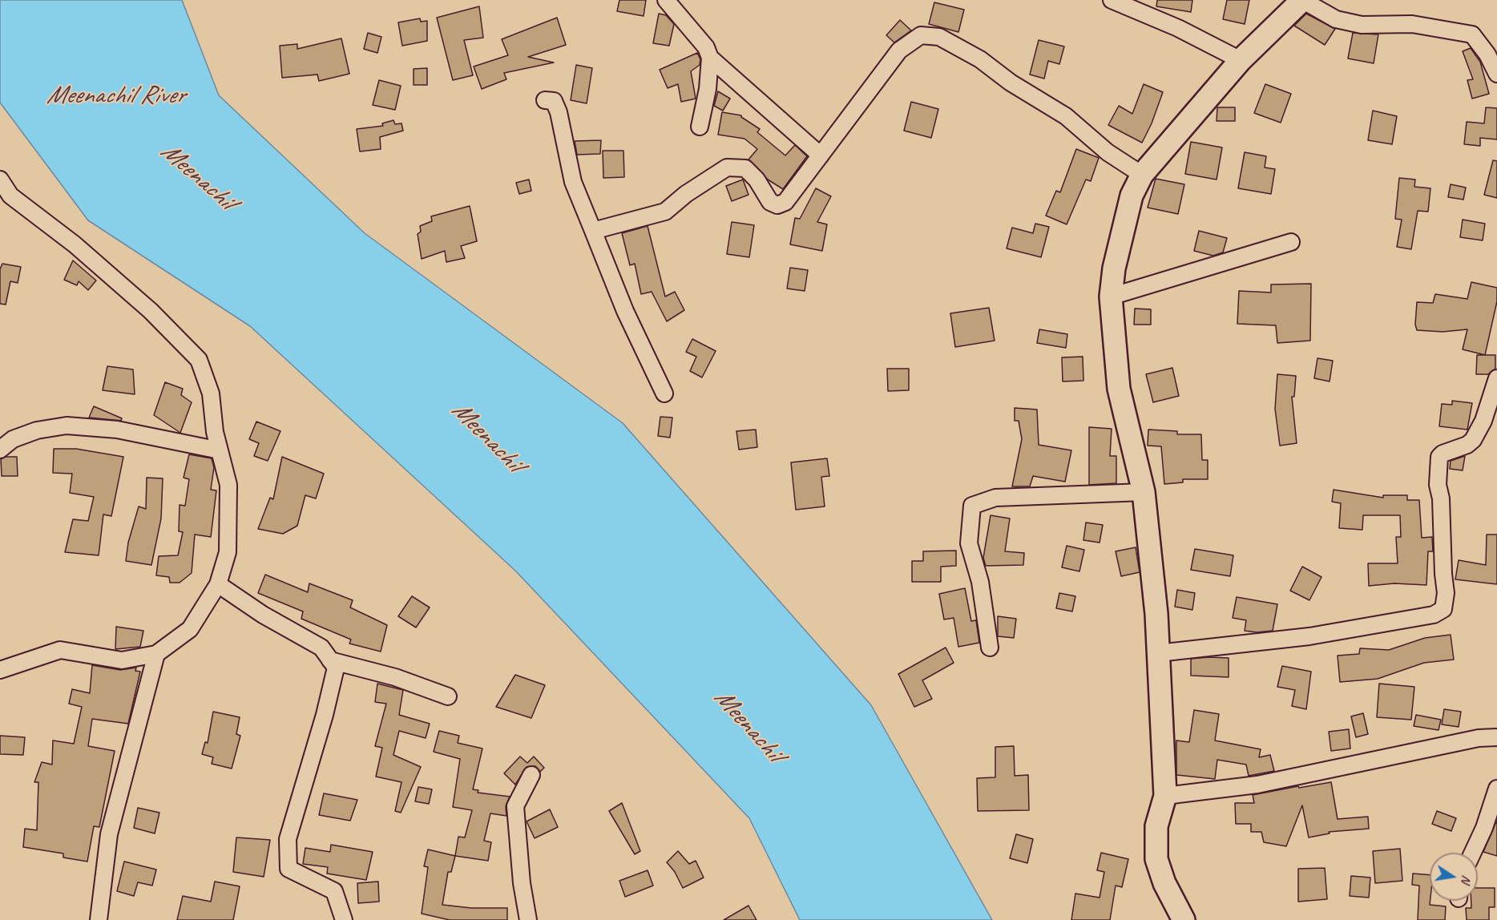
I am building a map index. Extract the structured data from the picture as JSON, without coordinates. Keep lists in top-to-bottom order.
{
  "water": ["Meenachil River", "Meenachil"],
  "north": "right"
}
